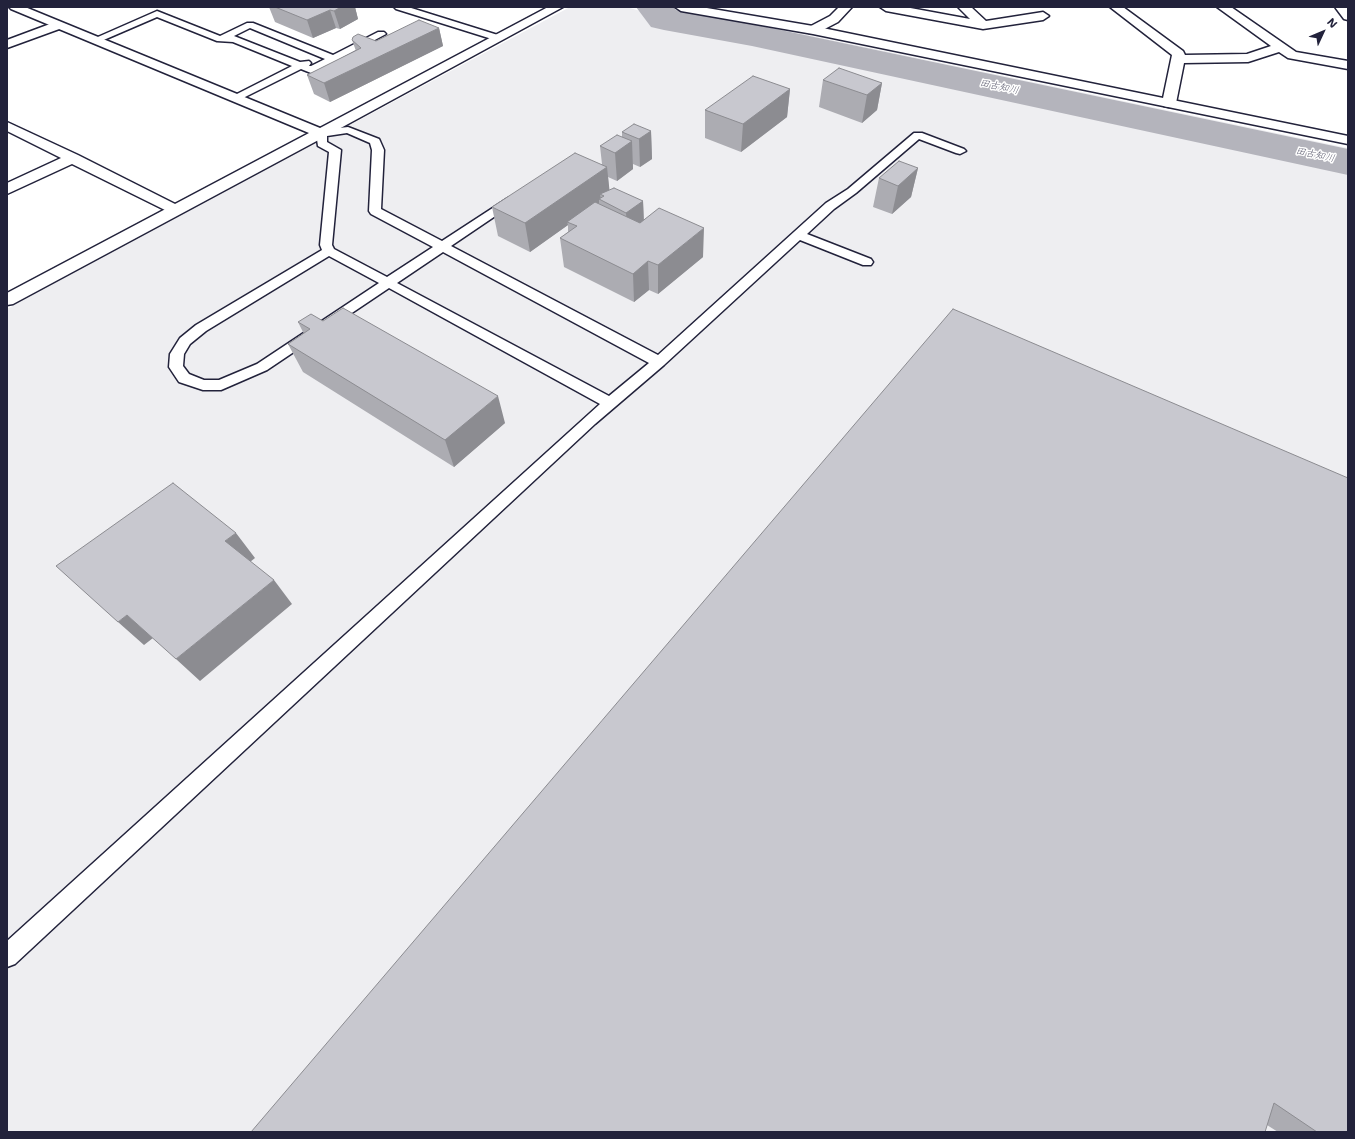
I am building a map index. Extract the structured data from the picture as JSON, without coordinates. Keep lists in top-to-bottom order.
{
  "water": ["田古知川"],
  "north": "top right"
}
